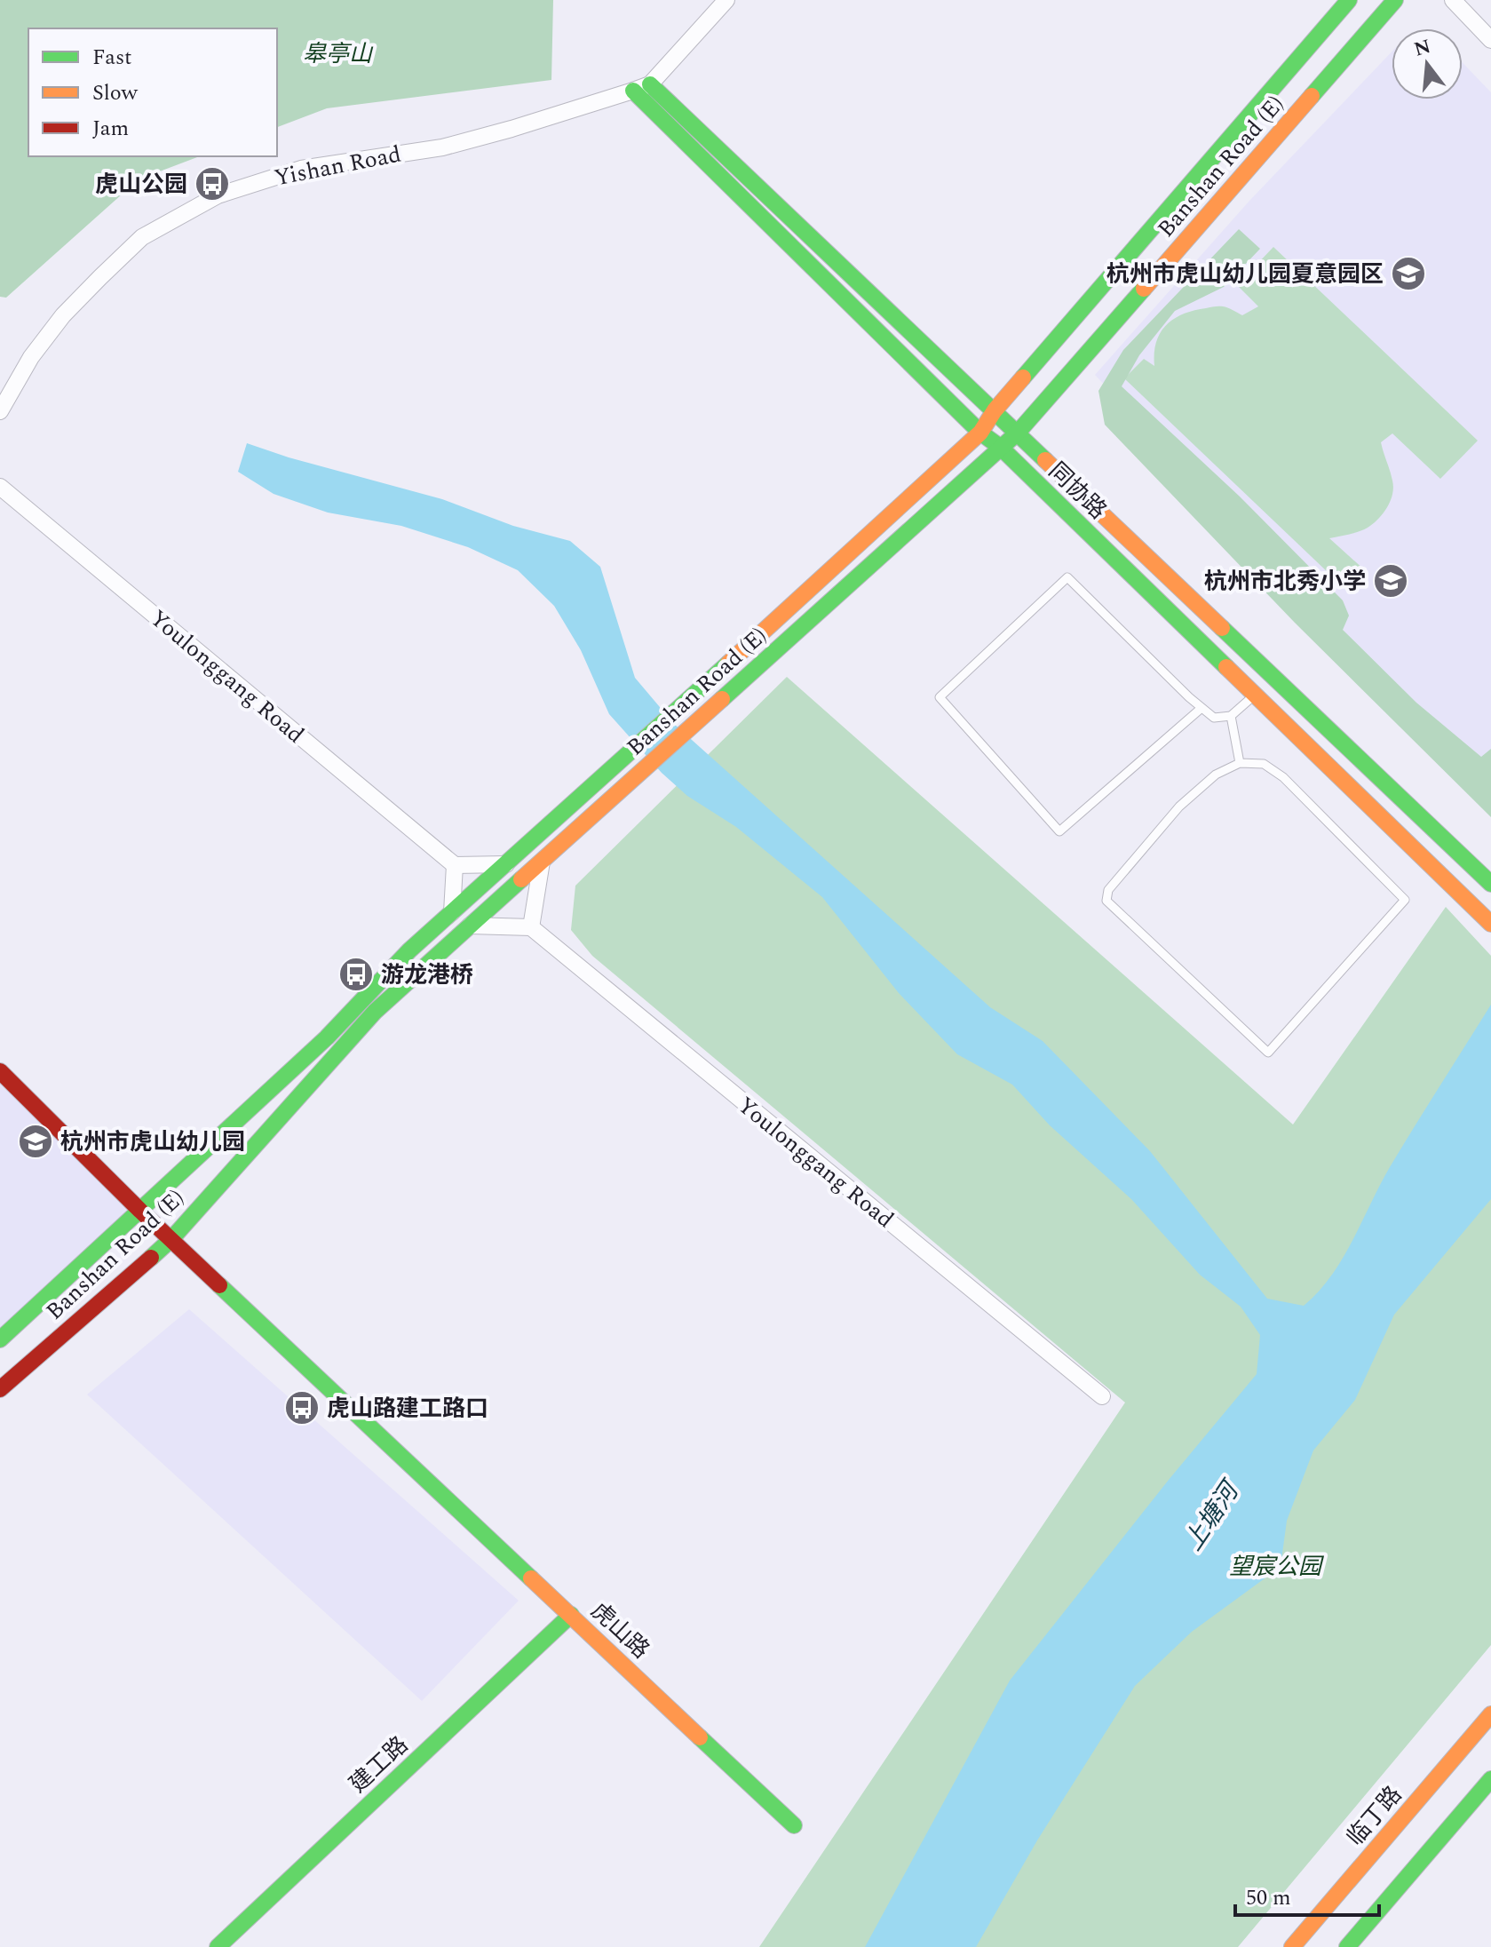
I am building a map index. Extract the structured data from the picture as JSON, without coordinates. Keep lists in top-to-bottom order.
{
  "streets": {
    "main road": [
      "Banshan Road (E)",
      "同协路",
      "虎山路",
      "建工路",
      "临丁路"
    ],
    "street": ["Yishan Road", "Youlonggang Road"]
  },
  "crossings": [
    ["Yishan Road", "同协路"],
    ["Banshan Road (E)", "同协路"],
    ["Banshan Road (E)", "虎山路"],
    ["虎山路", "建工路"]
  ],
  "water": ["上塘河"],
  "parks": ["皋亭山", "望宸公园"],
  "places": {
    "bus stop": ["虎山公园", "游龙港桥", "虎山路建工路口"],
    "school or university": ["杭州市虎山幼儿园夏意园区", "杭州市北秀小学", "杭州市虎山幼儿园"]
  },
  "legend": ["Fast", "Slow", "Jam"],
  "scale_bar": "50 m",
  "north": "top"
}
